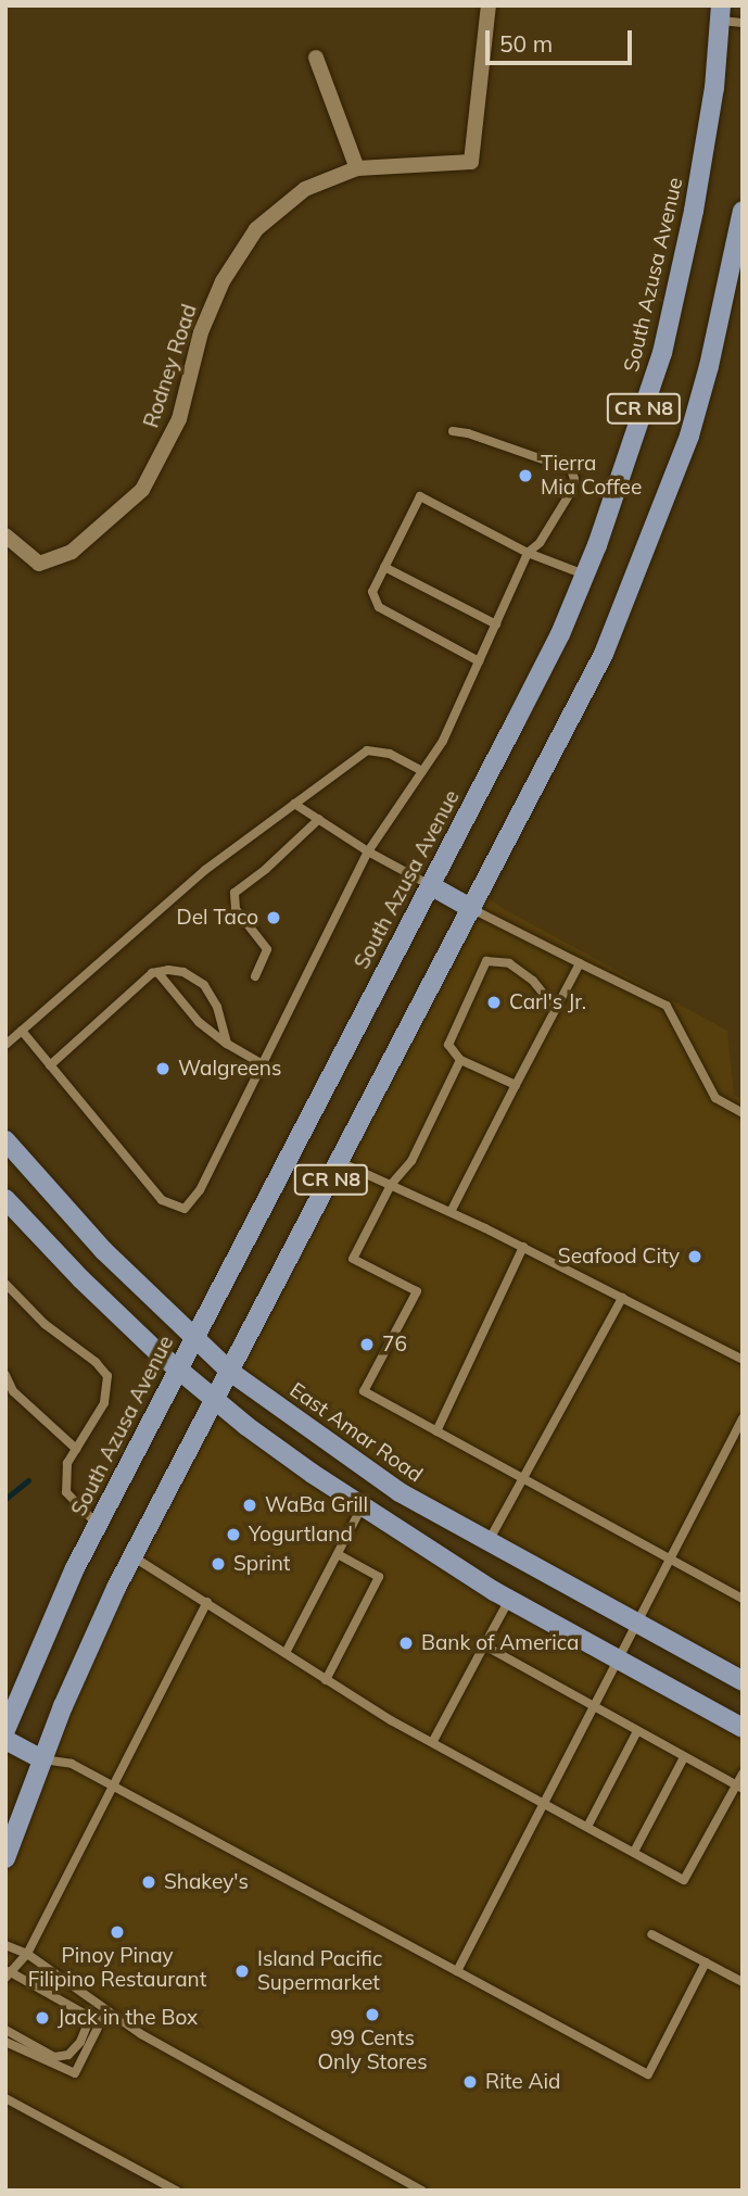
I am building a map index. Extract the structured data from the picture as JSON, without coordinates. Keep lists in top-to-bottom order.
{
  "streets": {
    "main road": ["South Azusa Avenue", "CR N8", "East Amar Road"],
    "street": ["Rodney Road"]
  },
  "crossings": [
    ["South Azusa Avenue", "East Amar Road"],
    ["CR N8", "East Amar Road"]
  ],
  "places": [
    "Tierra Mia Coffee",
    "Del Taco",
    "Carl's Jr.",
    "Walgreens",
    "Seafood City",
    "76",
    "WaBa Grill",
    "Yogurtland",
    "Sprint",
    "Bank of America",
    "Shakey's",
    "Pinoy Pinay Filipino Restaurant",
    "Island Pacific Supermarket",
    "99 Cents Only Stores",
    "Jack in the Box",
    "Rite Aid"
  ],
  "scale_bar": "50 m"
}
